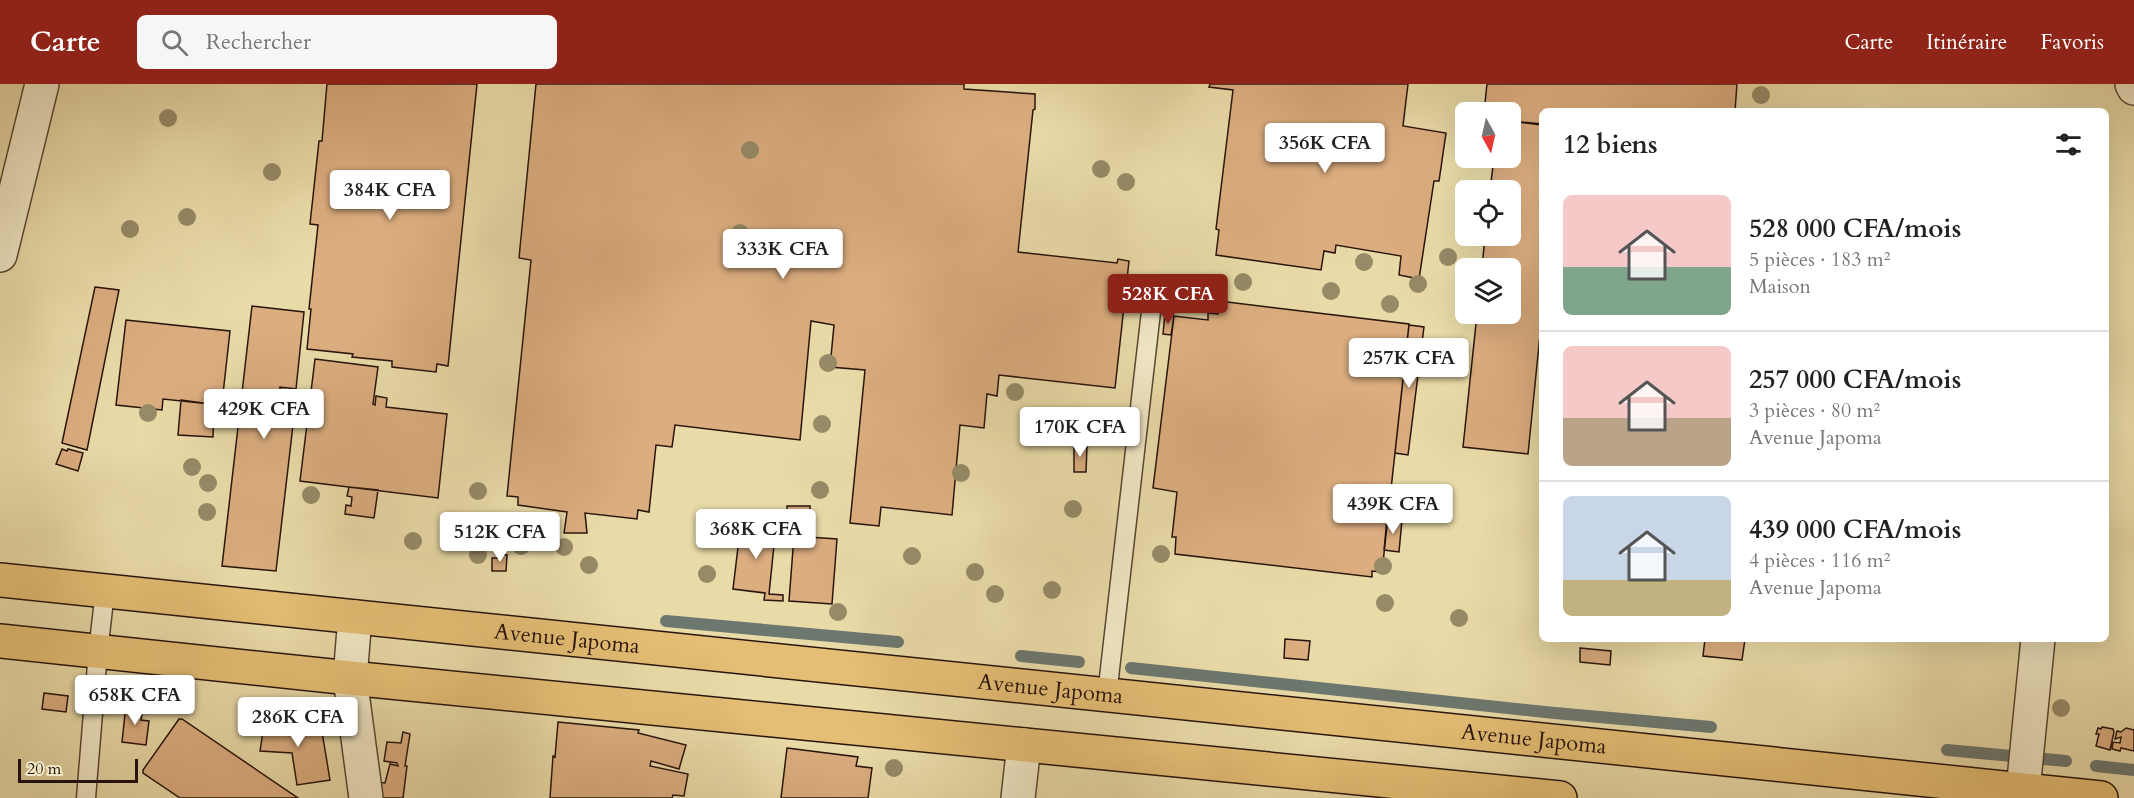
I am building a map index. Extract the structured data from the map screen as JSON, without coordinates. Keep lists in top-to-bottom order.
{
  "streets": {
    "main road": ["Avenue Japoma"]
  },
  "scale_bar": "20 m",
  "north": "bottom",
  "page": {
    "header": "Carte",
    "search": "Rechercher",
    "nav": ["Carte", "Itinéraire", "Favoris"],
    "heading": "12 biens",
    "price": [
      "356K CFA",
      "384K CFA",
      "333K CFA",
      "528K CFA",
      "257K CFA",
      "429K CFA",
      "170K CFA",
      "439K CFA",
      "368K CFA",
      "512K CFA",
      "658K CFA",
      "286K CFA"
    ],
    "list": [
      {
        "name": "528 000 CFA/mois",
        "note": "5 pièces · 183 m² · Maison"
      },
      {
        "name": "257 000 CFA/mois",
        "note": "3 pièces · 80 m² · Avenue Japoma"
      },
      {
        "name": "439 000 CFA/mois",
        "note": "4 pièces · 116 m² · Avenue Japoma"
      }
    ],
    "scale": "20 m"
  }
}
